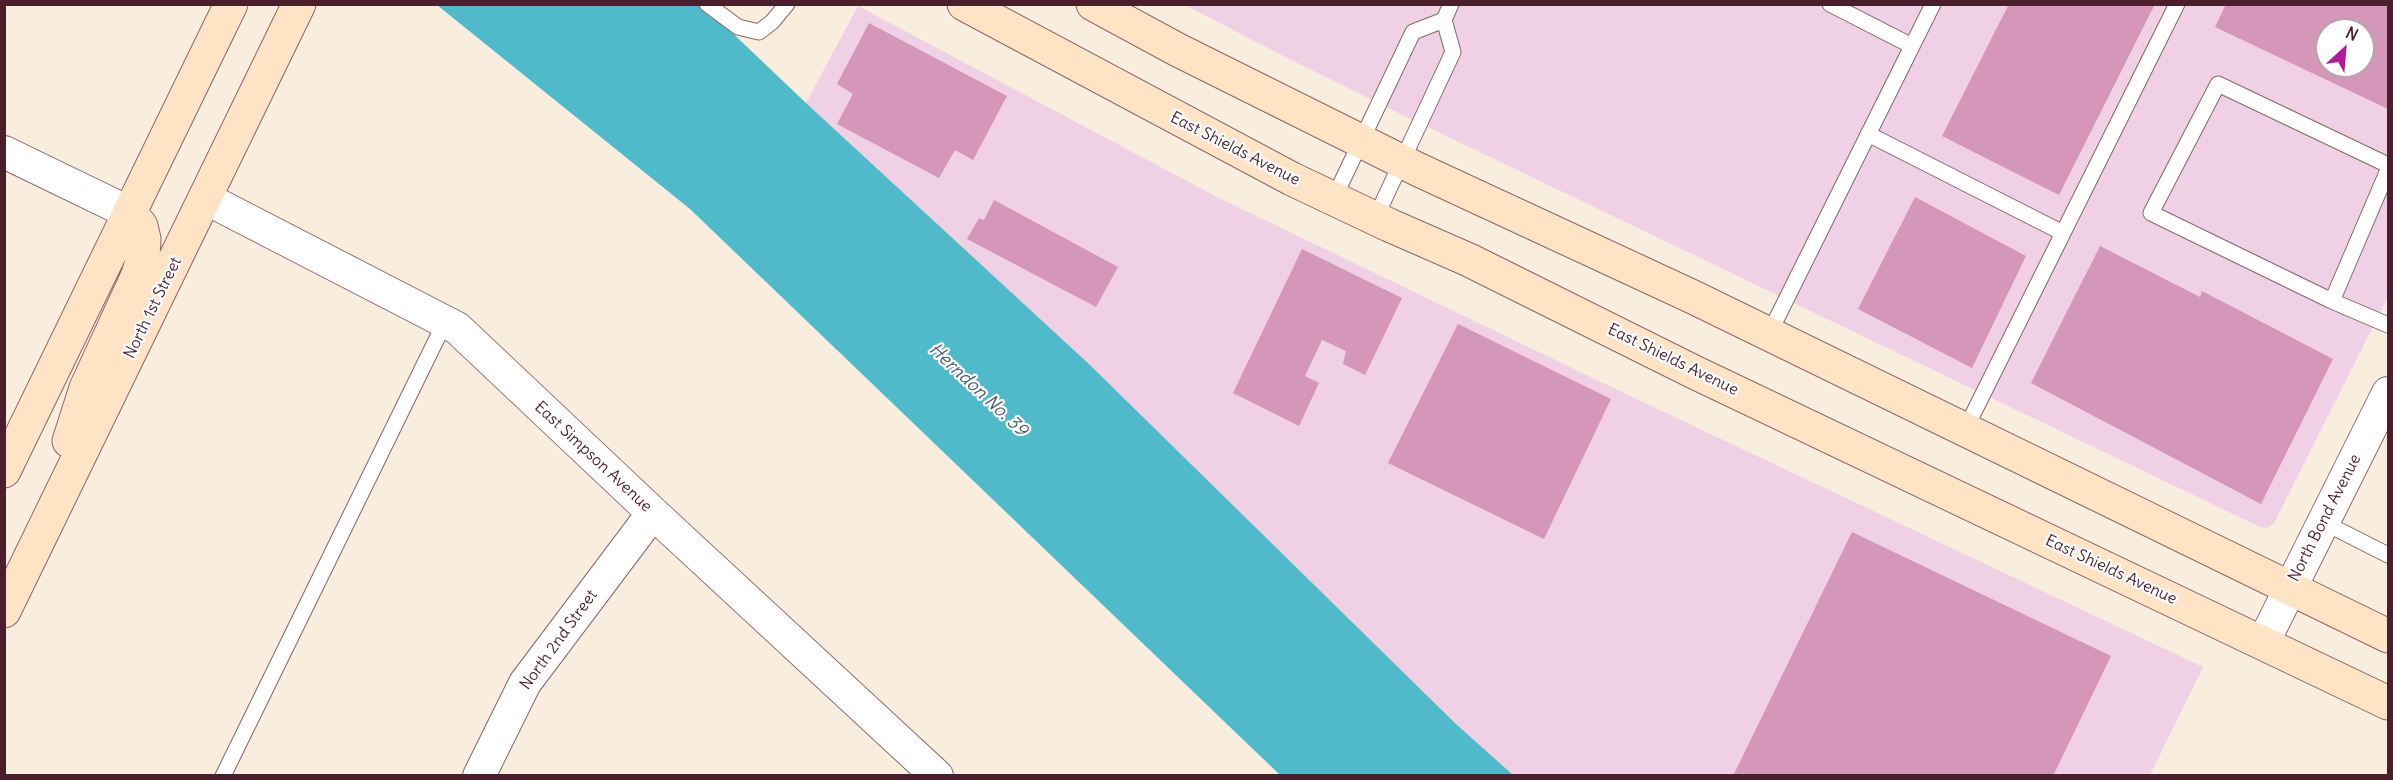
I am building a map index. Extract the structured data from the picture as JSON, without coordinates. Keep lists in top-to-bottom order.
{
  "streets": {
    "main road": ["East Shields Avenue", "North 1st Street"],
    "street": ["East Simpson Avenue", "North Bond Avenue", "North 2nd Street"]
  },
  "crossings": [
    ["East Shields Avenue", "North Bond Avenue"],
    ["North 1st Street", "East Simpson Avenue"],
    ["East Simpson Avenue", "North 2nd Street"]
  ],
  "water": ["Herndon No. 39"],
  "north": "top right"
}
